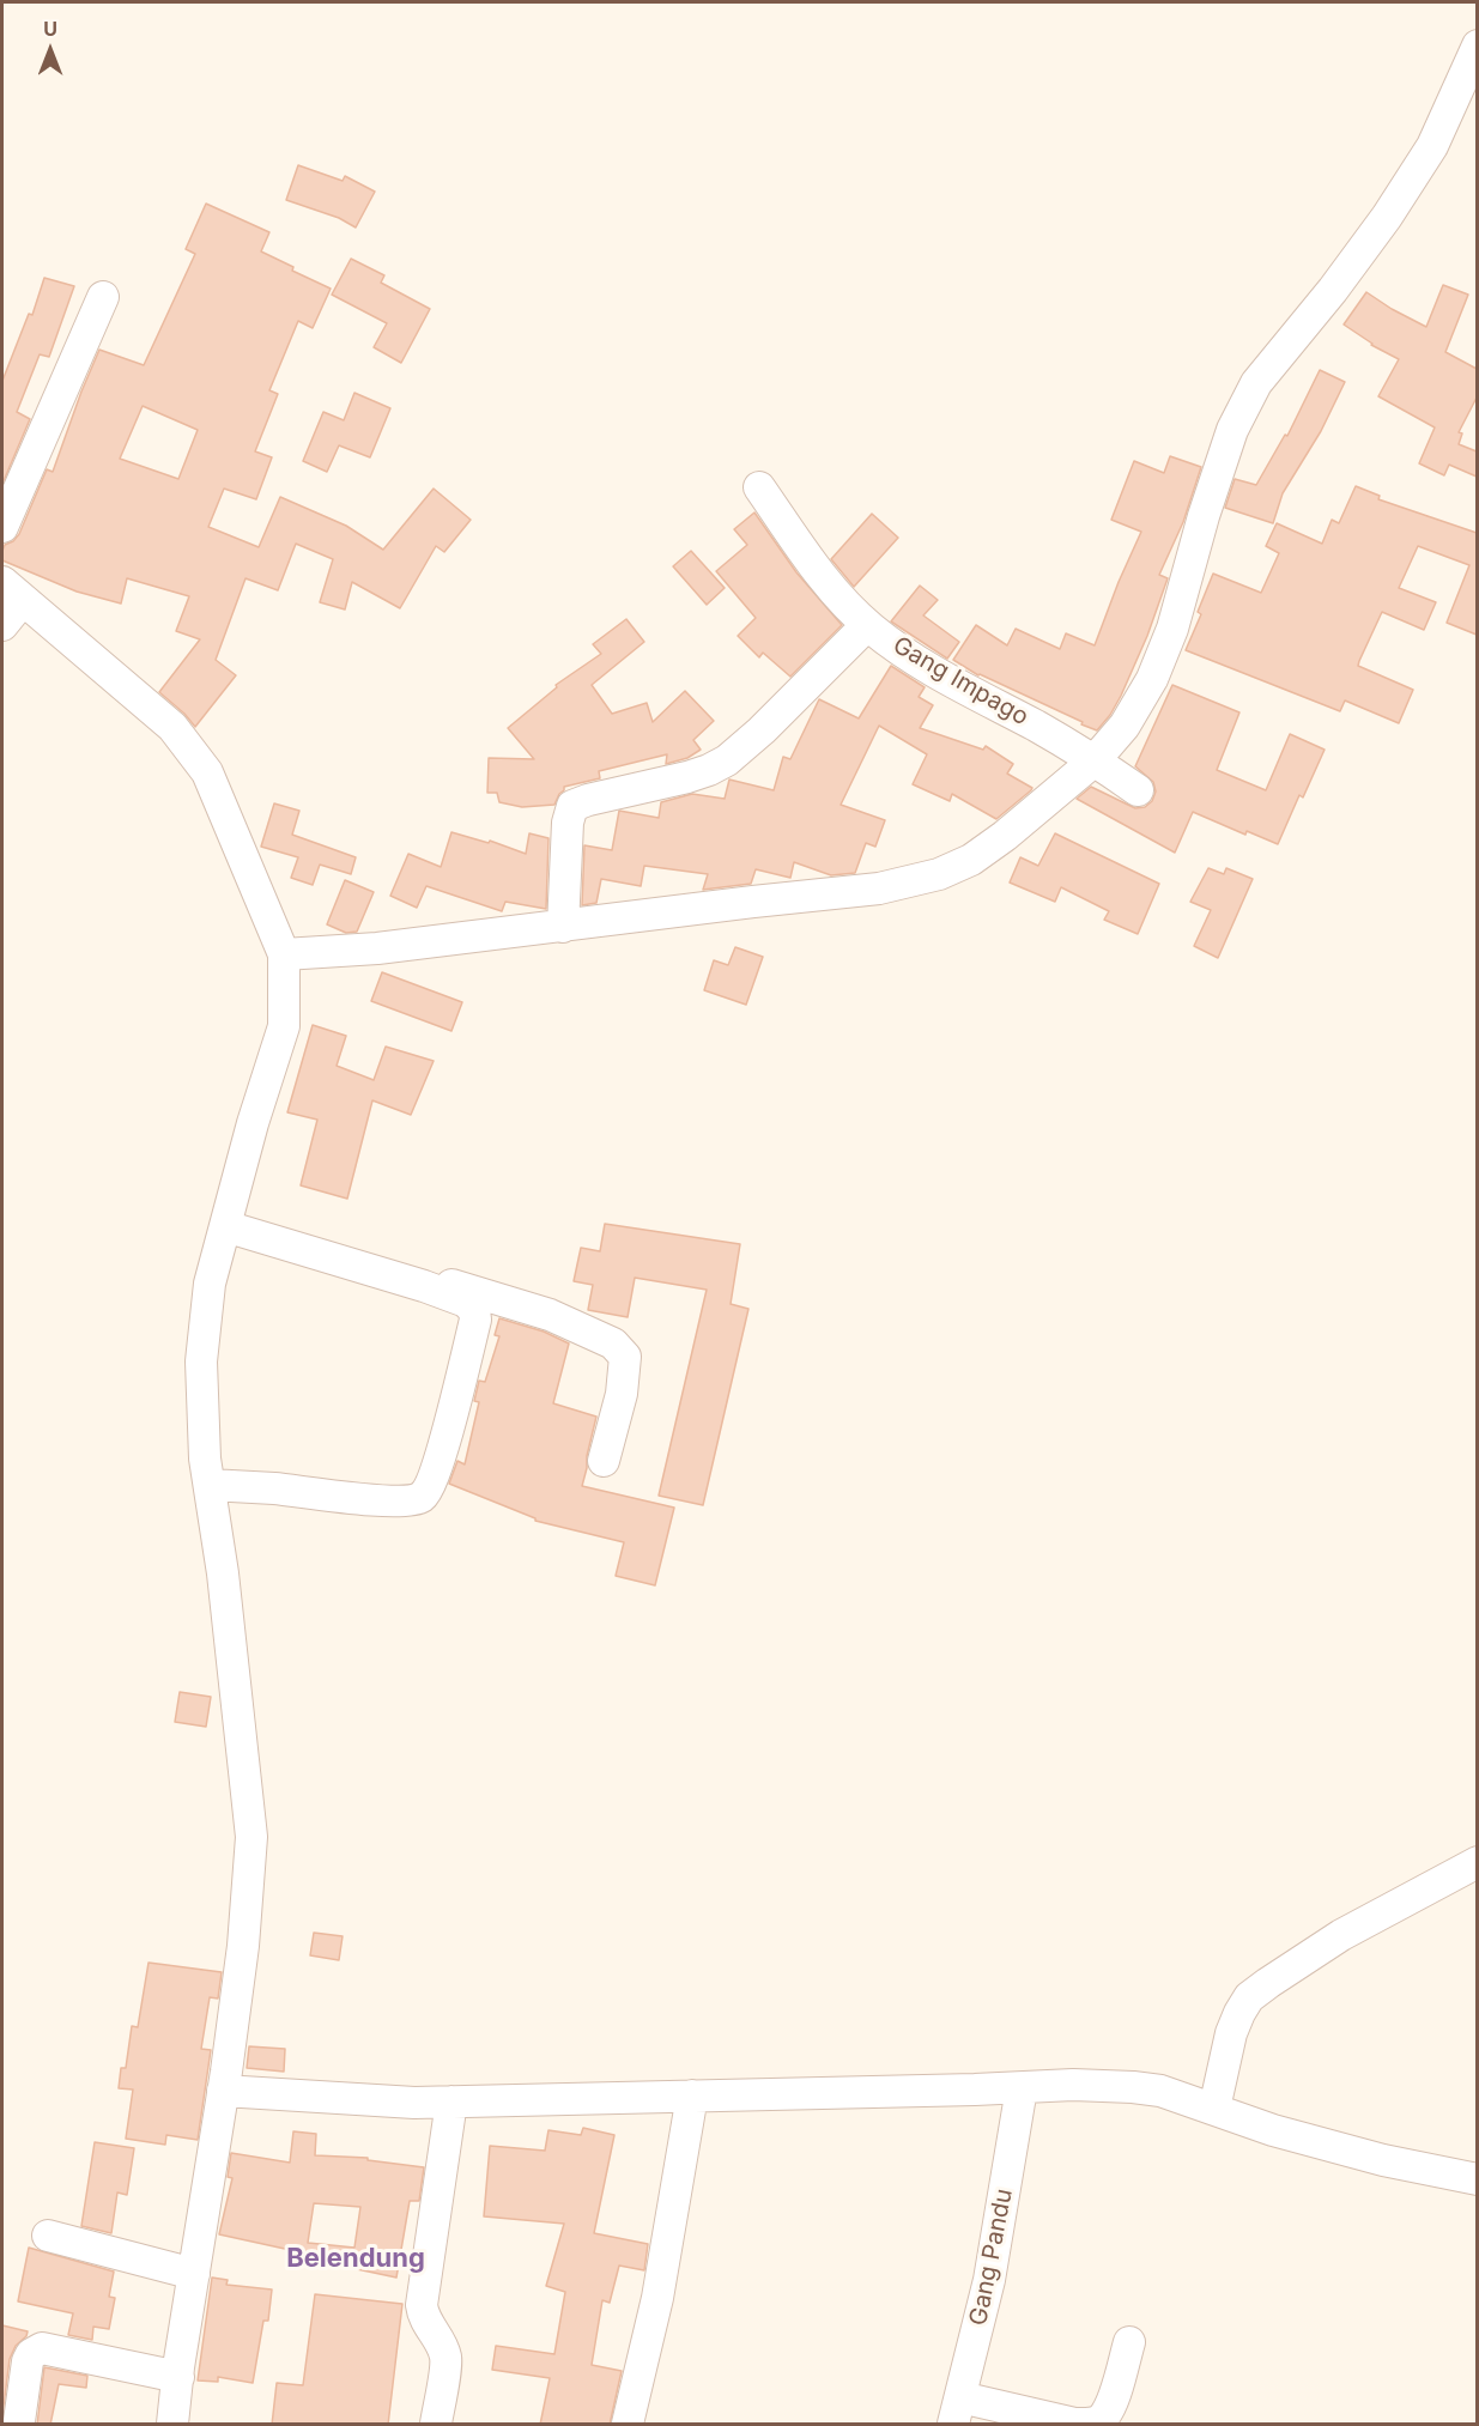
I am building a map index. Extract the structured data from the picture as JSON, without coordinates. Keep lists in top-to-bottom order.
{
  "streets": {
    "street": ["Gang Impago", "Gang Pandu"]
  },
  "districts": ["Belendung"],
  "north": "top"
}
